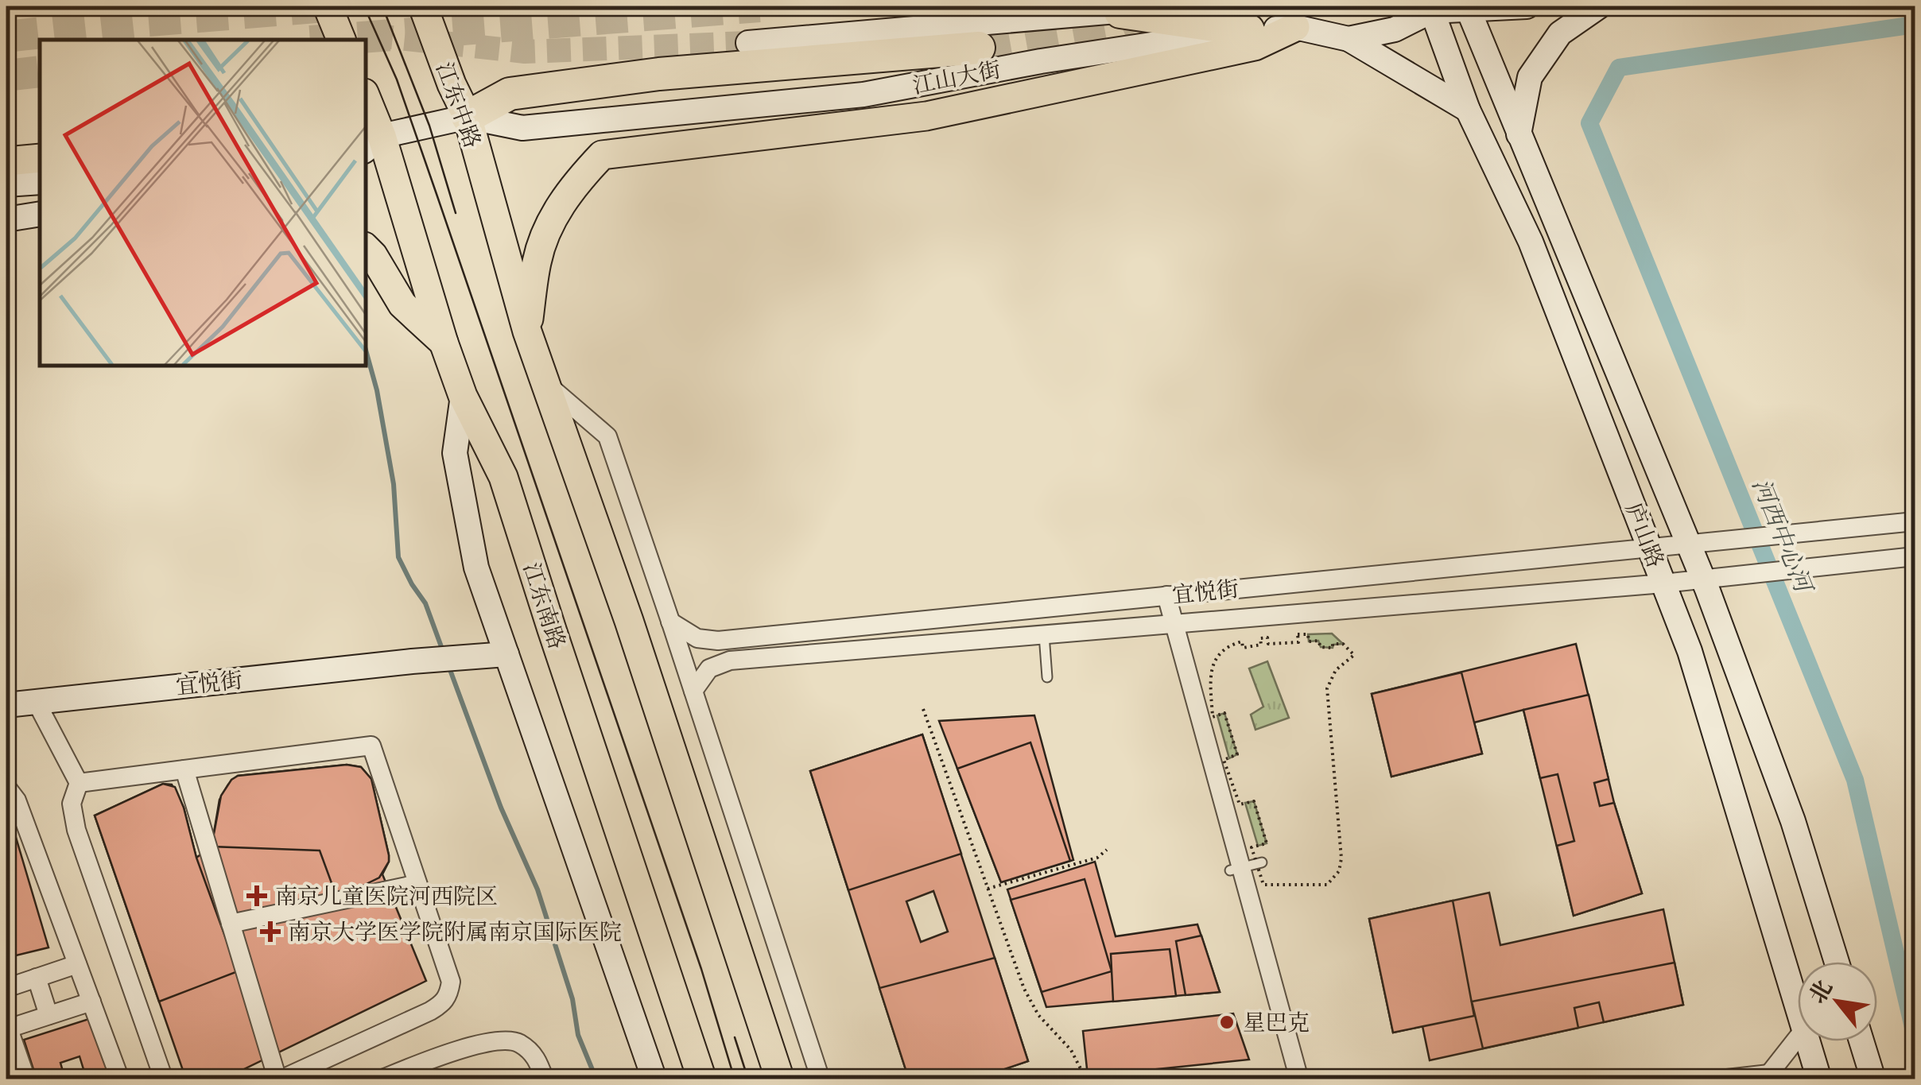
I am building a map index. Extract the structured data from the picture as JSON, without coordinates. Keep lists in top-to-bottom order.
{
  "streets": {
    "main road": [
      "江山大街",
      "江东中路",
      "庐山路",
      "宜悦街",
      "江东南路"
    ]
  },
  "crossings": [
    ["江山大街", "江东中路"],
    ["江山大街", "庐山路"],
    ["江山大街", "江东南路"],
    ["庐山路", "宜悦街"]
  ],
  "water": ["河西中心河"],
  "places": {
    "health": ["南京儿童医院河西院区", "南京大学医学院附属南京国际医院"],
    "other": ["星巴克"]
  },
  "north": "top left"
}
